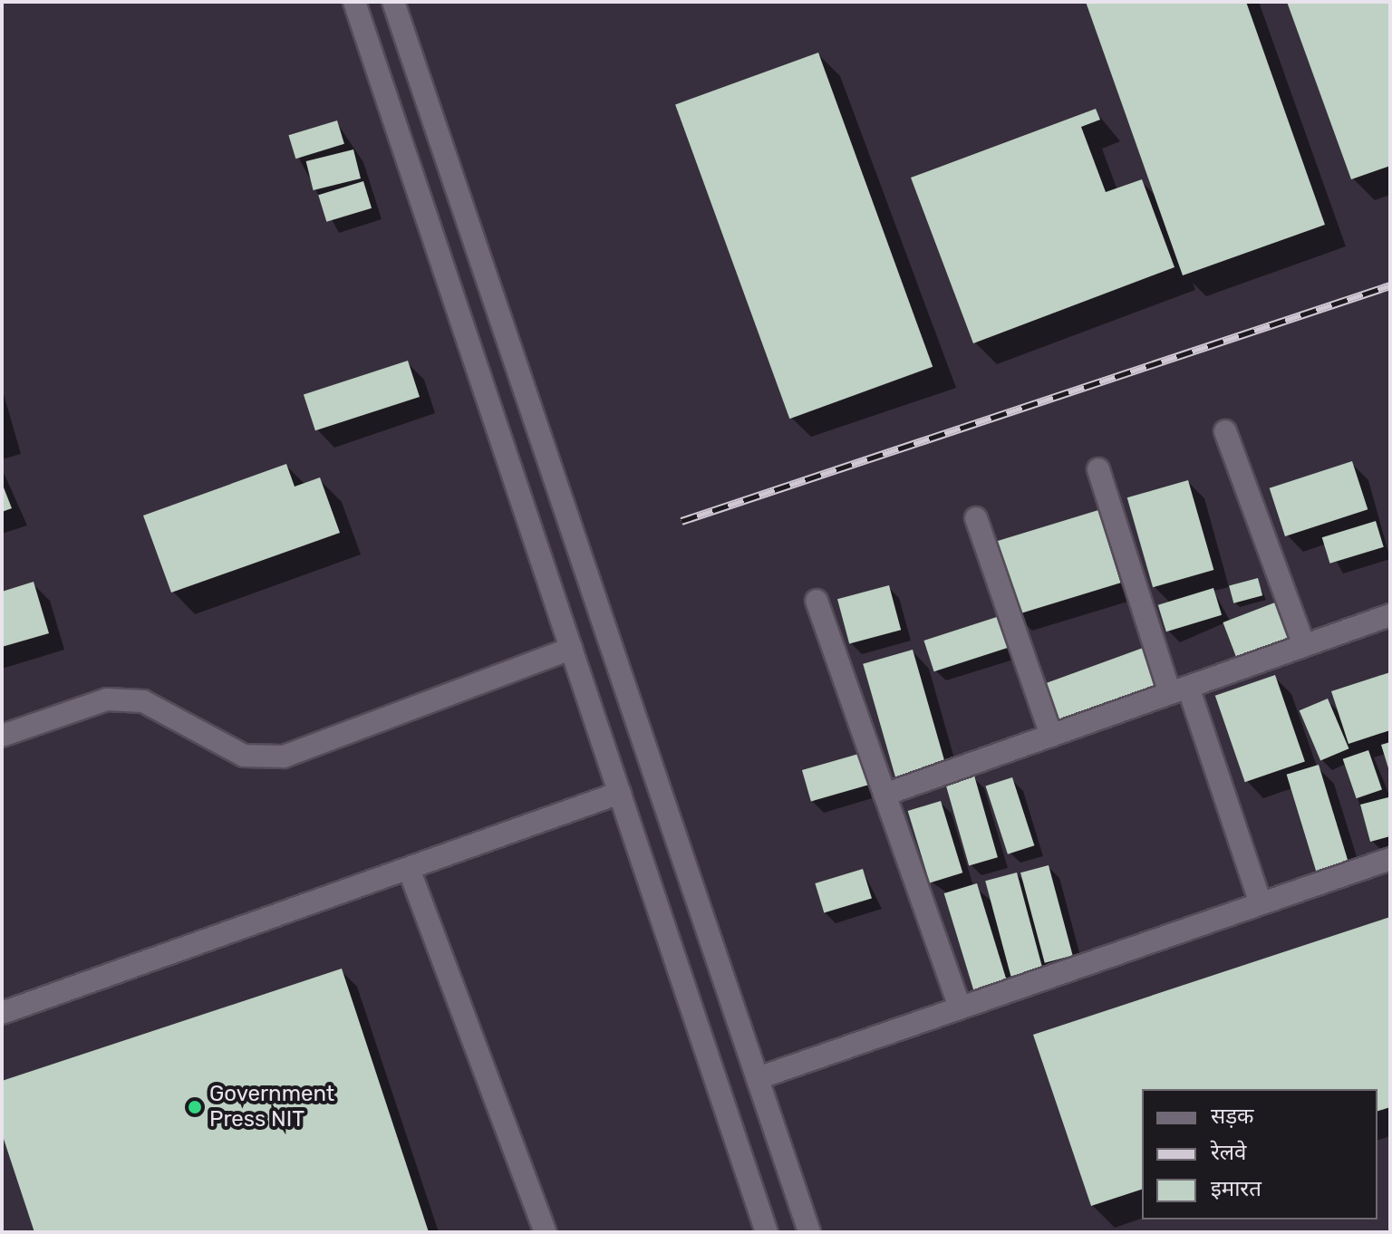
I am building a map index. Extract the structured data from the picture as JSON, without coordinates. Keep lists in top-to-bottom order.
{
  "places": ["Government Press NIT"],
  "legend": ["सड़क", "रेलवे", "इमारत"]
}
